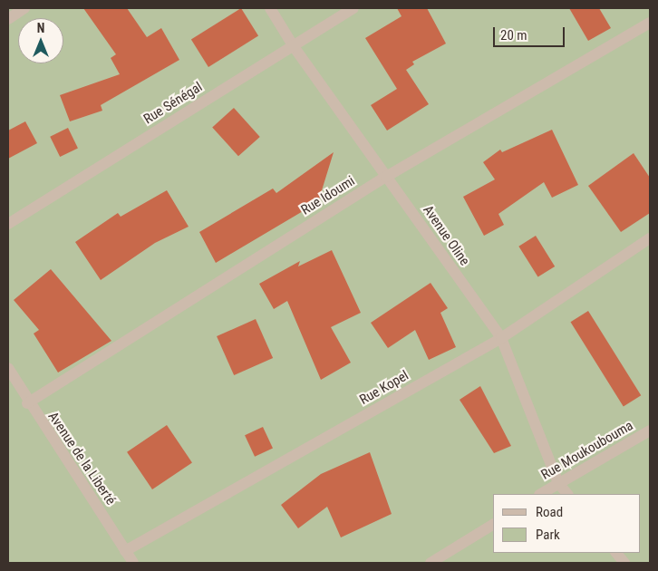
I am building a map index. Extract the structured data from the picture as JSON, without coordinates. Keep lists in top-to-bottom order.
{
  "streets": {
    "street": [
      "Rue Sénégal",
      "Rue Idoumi",
      "Avenue Oline",
      "Rue Kopel",
      "Rue Moukoubouma",
      "Avenue de la Liberté"
    ]
  },
  "crossings": [
    ["Rue Sénégal", "Avenue Oline"],
    ["Rue Idoumi", "Avenue Oline"],
    ["Rue Idoumi", "Avenue de la Liberté"],
    ["Avenue Oline", "Rue Kopel"],
    ["Avenue Oline", "Rue Moukoubouma"],
    ["Rue Kopel", "Avenue de la Liberté"]
  ],
  "legend": ["Road", "Park"],
  "scale_bar": "20 m",
  "north": "top"
}
